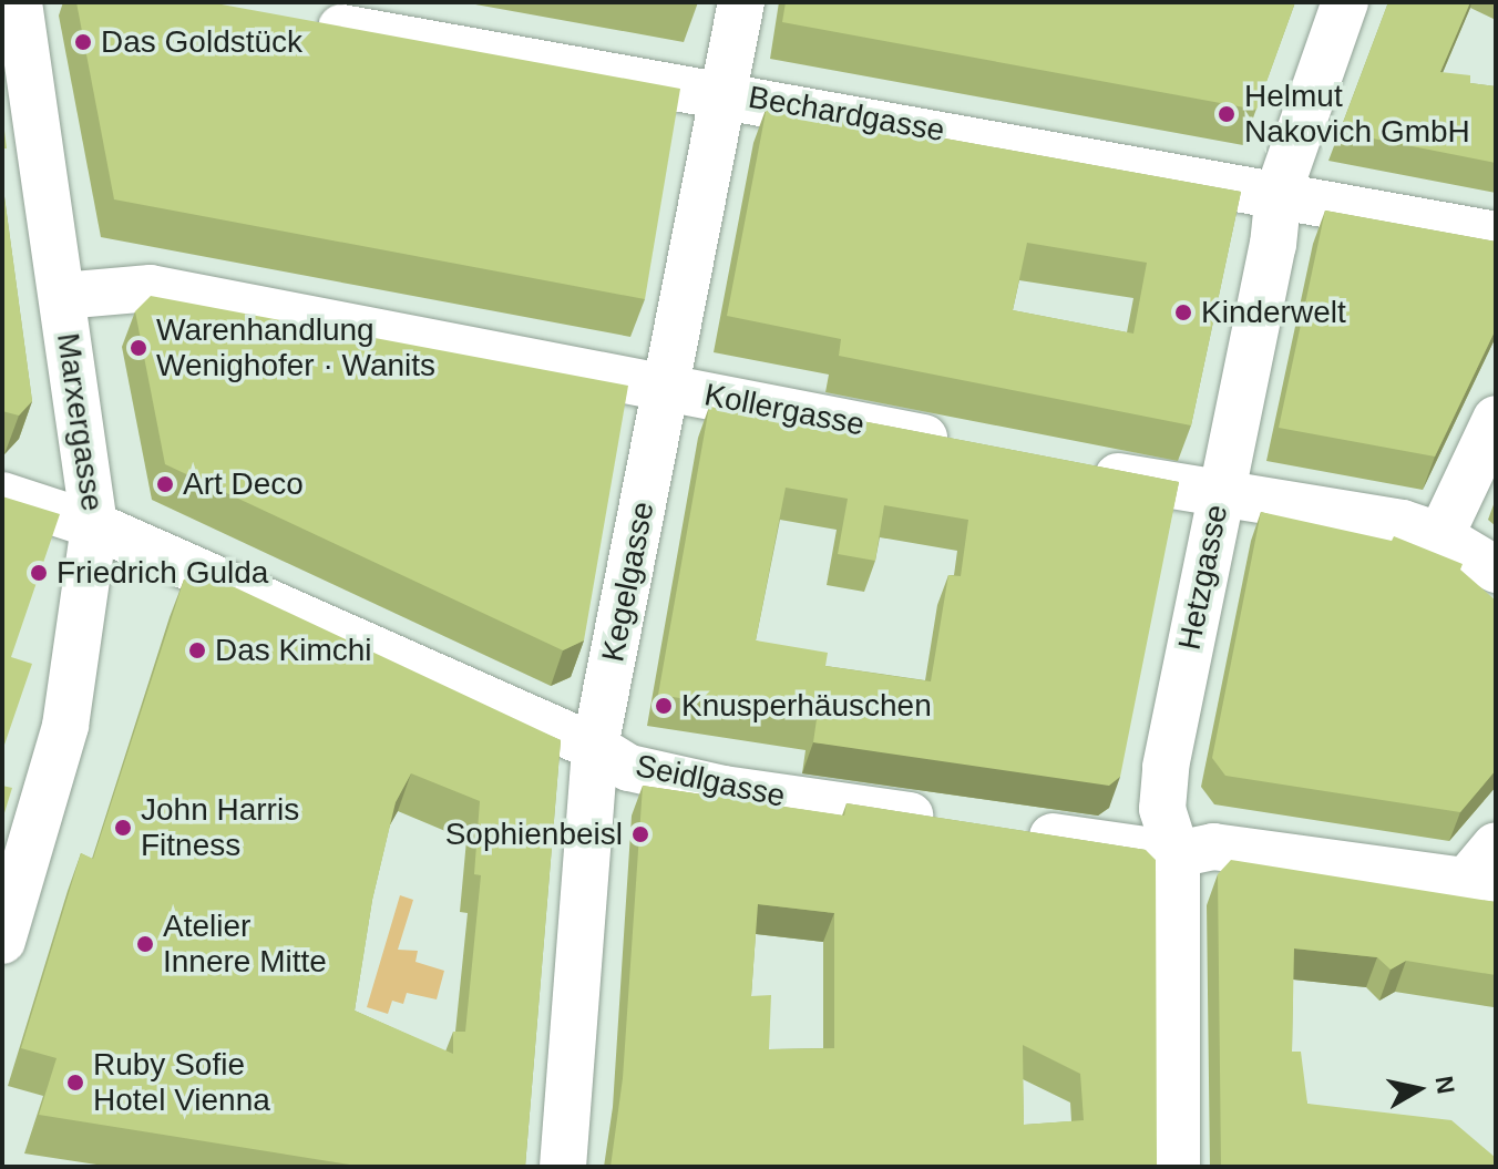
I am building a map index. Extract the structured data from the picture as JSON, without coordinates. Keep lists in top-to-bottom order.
{
  "streets": {
    "street": [
      "Bechardgasse",
      "Kollergasse",
      "Marxergasse",
      "Hetzgasse",
      "Kegelgasse",
      "Seidlgasse"
    ]
  },
  "crossings": [
    ["Bechardgasse", "Hetzgasse"],
    ["Bechardgasse", "Kegelgasse"],
    ["Kollergasse", "Marxergasse"],
    ["Kollergasse", "Kegelgasse"],
    ["Marxergasse", "Seidlgasse"],
    ["Kegelgasse", "Seidlgasse"]
  ],
  "places": [
    "Das Goldstück",
    "Helmut Nakovich GmbH",
    "Kinderwelt",
    "Warenhandlung Wenighofer · Wanits",
    "Art Deco",
    "Friedrich Gulda",
    "Das Kimchi",
    "Knusperhäuschen",
    "John Harris Fitness",
    "Sophienbeisl",
    "Atelier Innere Mitte",
    "Ruby Sofie Hotel Vienna"
  ],
  "north": "right"
}
